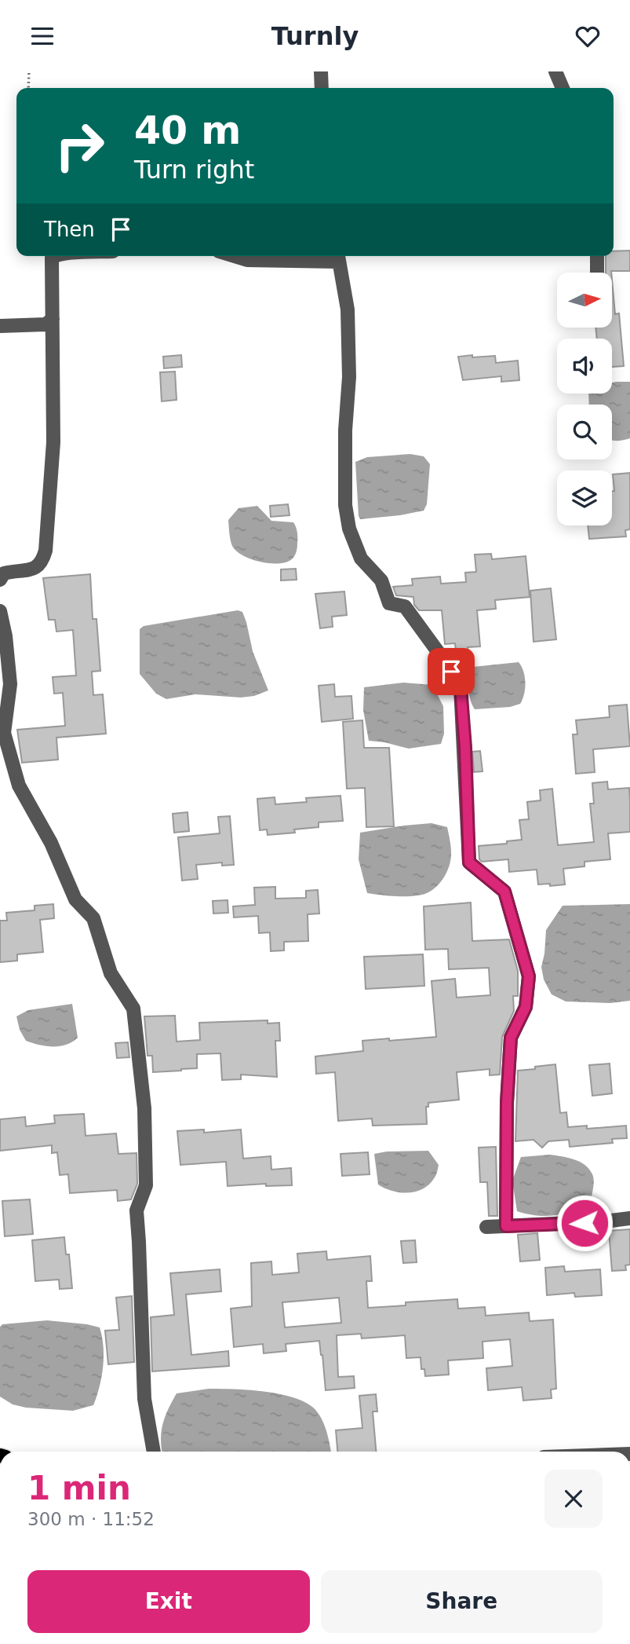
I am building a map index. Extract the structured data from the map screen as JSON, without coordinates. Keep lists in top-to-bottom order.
{
  "north": "right",
  "page": {
    "header": "Turnly",
    "turn": ["40 m", "Turn right"],
    "then": "Then",
    "heading": ["1 min", "300 m · 11:52"],
    "buttons": ["Exit", "Share"]
  }
}
